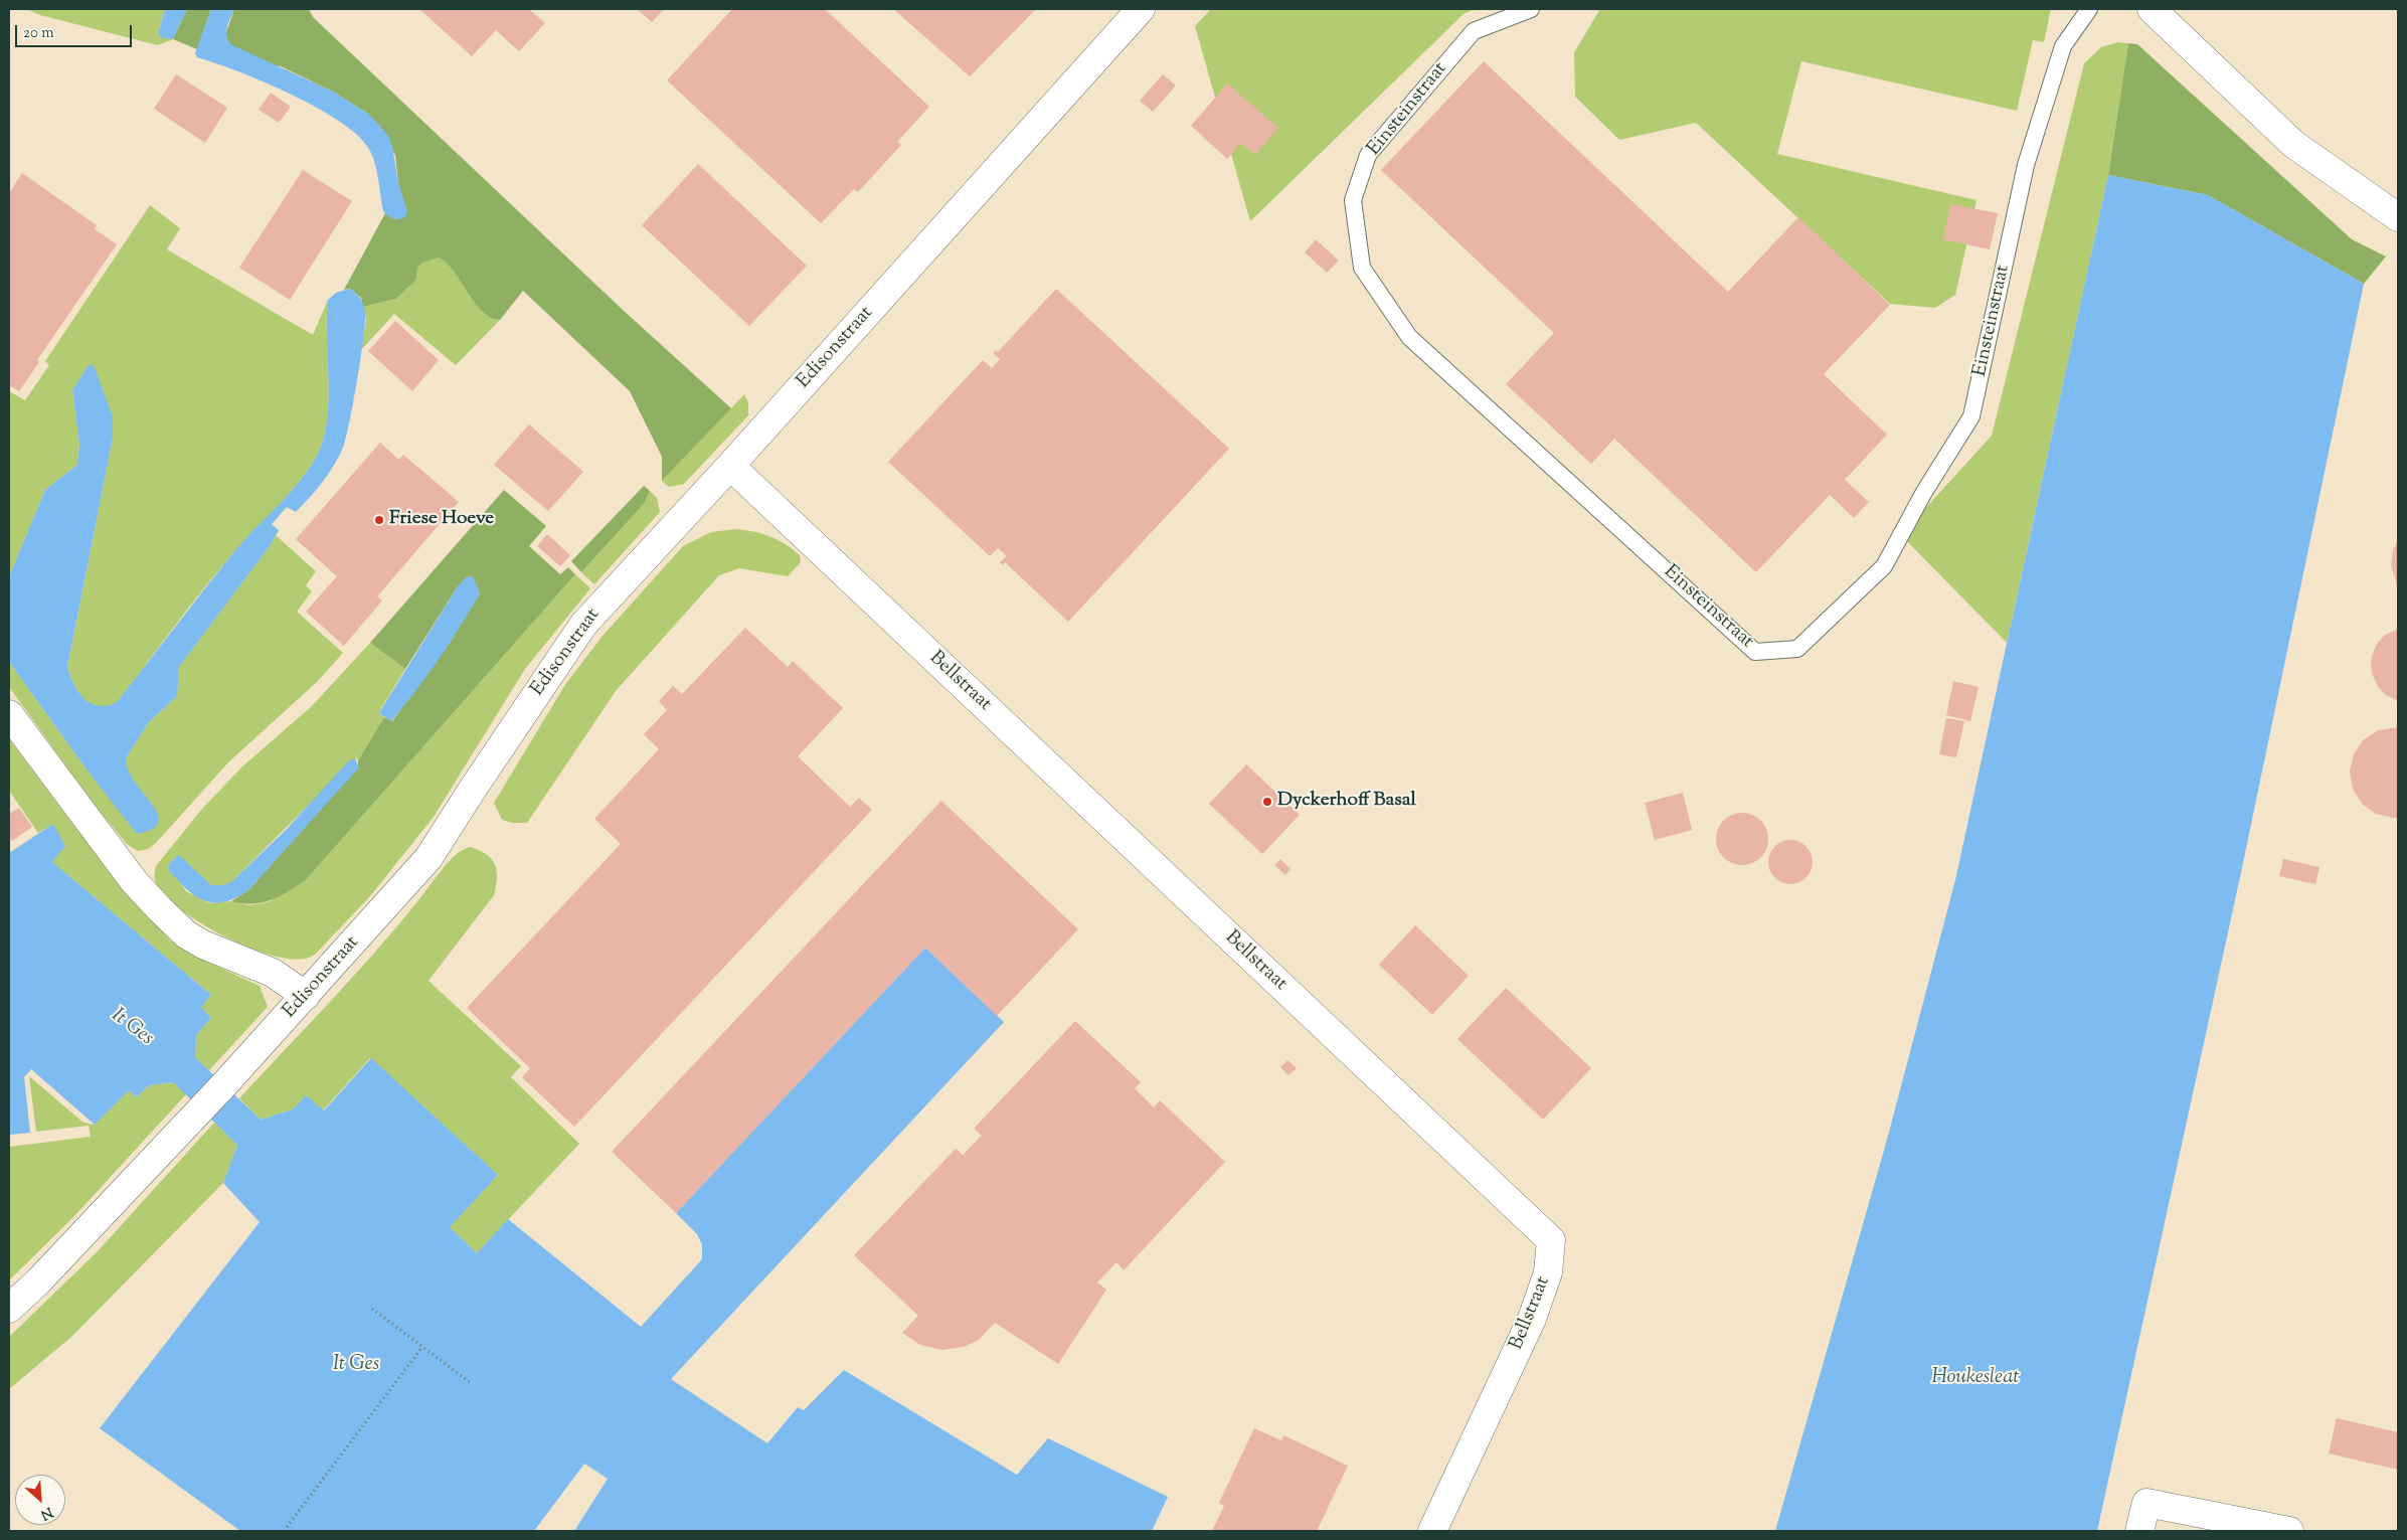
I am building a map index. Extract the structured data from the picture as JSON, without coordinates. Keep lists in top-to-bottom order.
{
  "streets": {
    "street": ["Edisonstraat", "Bellstraat"],
    "lane": ["Einsteinstraat"]
  },
  "crossings": [
    ["Edisonstraat", "Bellstraat"]
  ],
  "water": ["It Ges", "Houkesleat"],
  "places": ["Friese Hoeve", "Dyckerhoff Basal"],
  "scale_bar": "20 m",
  "north": "bottom right"
}
